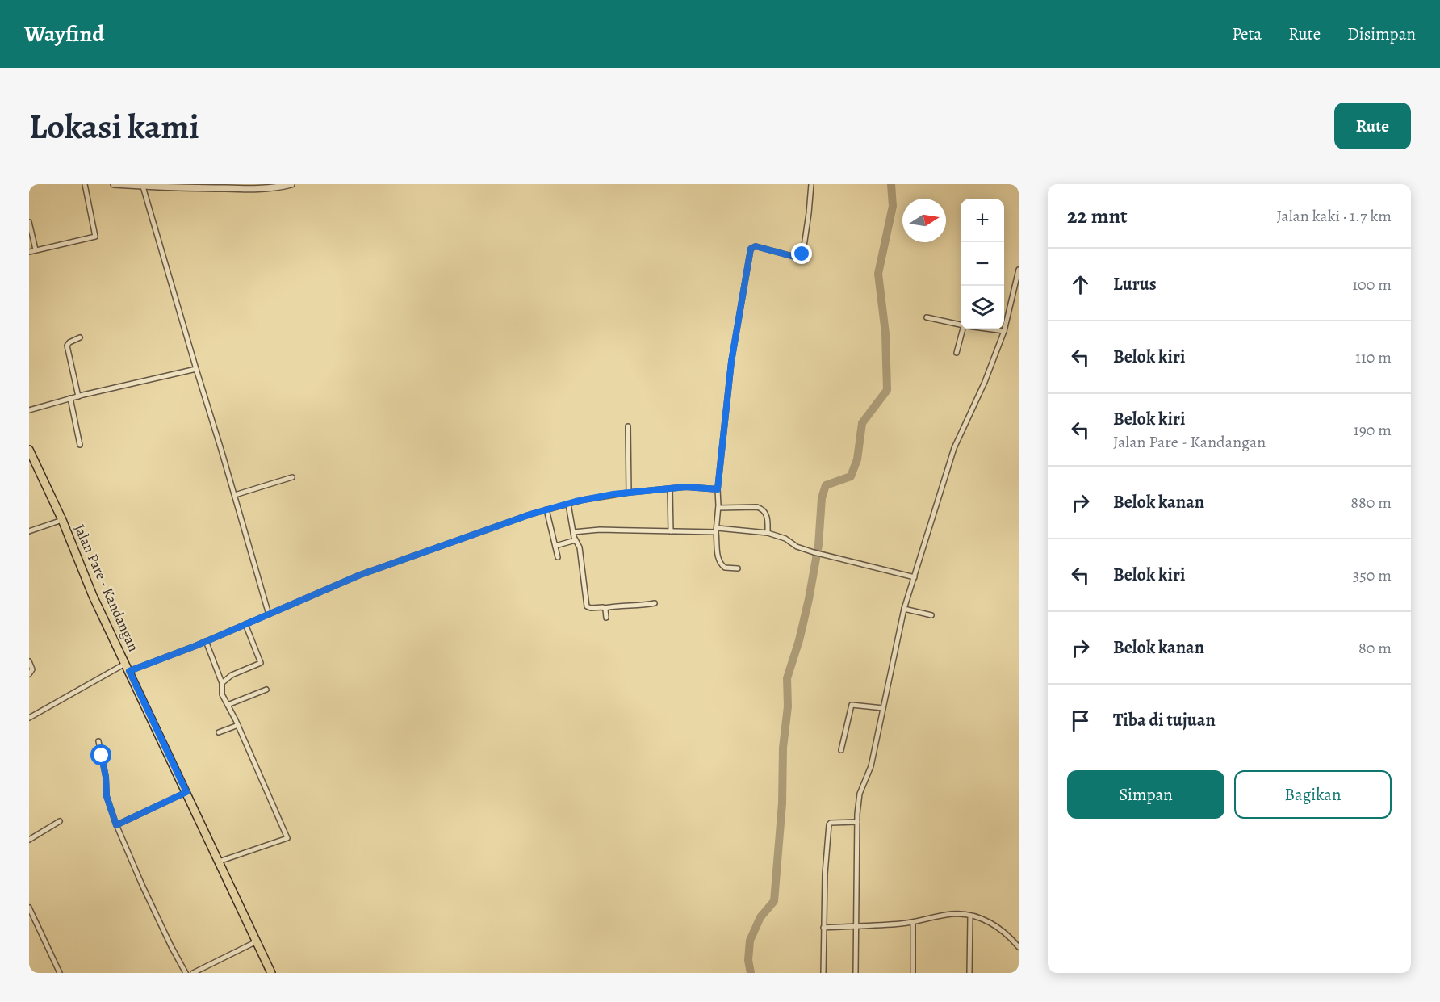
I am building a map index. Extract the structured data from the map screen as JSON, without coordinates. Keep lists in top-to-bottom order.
{
  "streets": {
    "main road": ["Jalan Pare - Kandangan"]
  },
  "north": "right",
  "page": {
    "header": "Wayfind",
    "nav": ["Peta", "Rute", "Disimpan"],
    "buttons": [
      "Rute",
      ["Simpan", "Bagikan"]
    ],
    "title": "Lokasi kami",
    "heading": ["22 mnt", "Jalan kaki · 1.7 km"],
    "map_buttons": ["+", "−"],
    "list": [
      ["Lurus", "100 m"],
      ["Belok kiri", "110 m"],
      ["Belok kiri", "Jalan Pare - Kandangan", "190 m"],
      ["Belok kanan", "880 m"],
      ["Belok kiri", "350 m"],
      ["Belok kanan", "80 m"],
      "Tiba di tujuan"
    ]
  }
}
